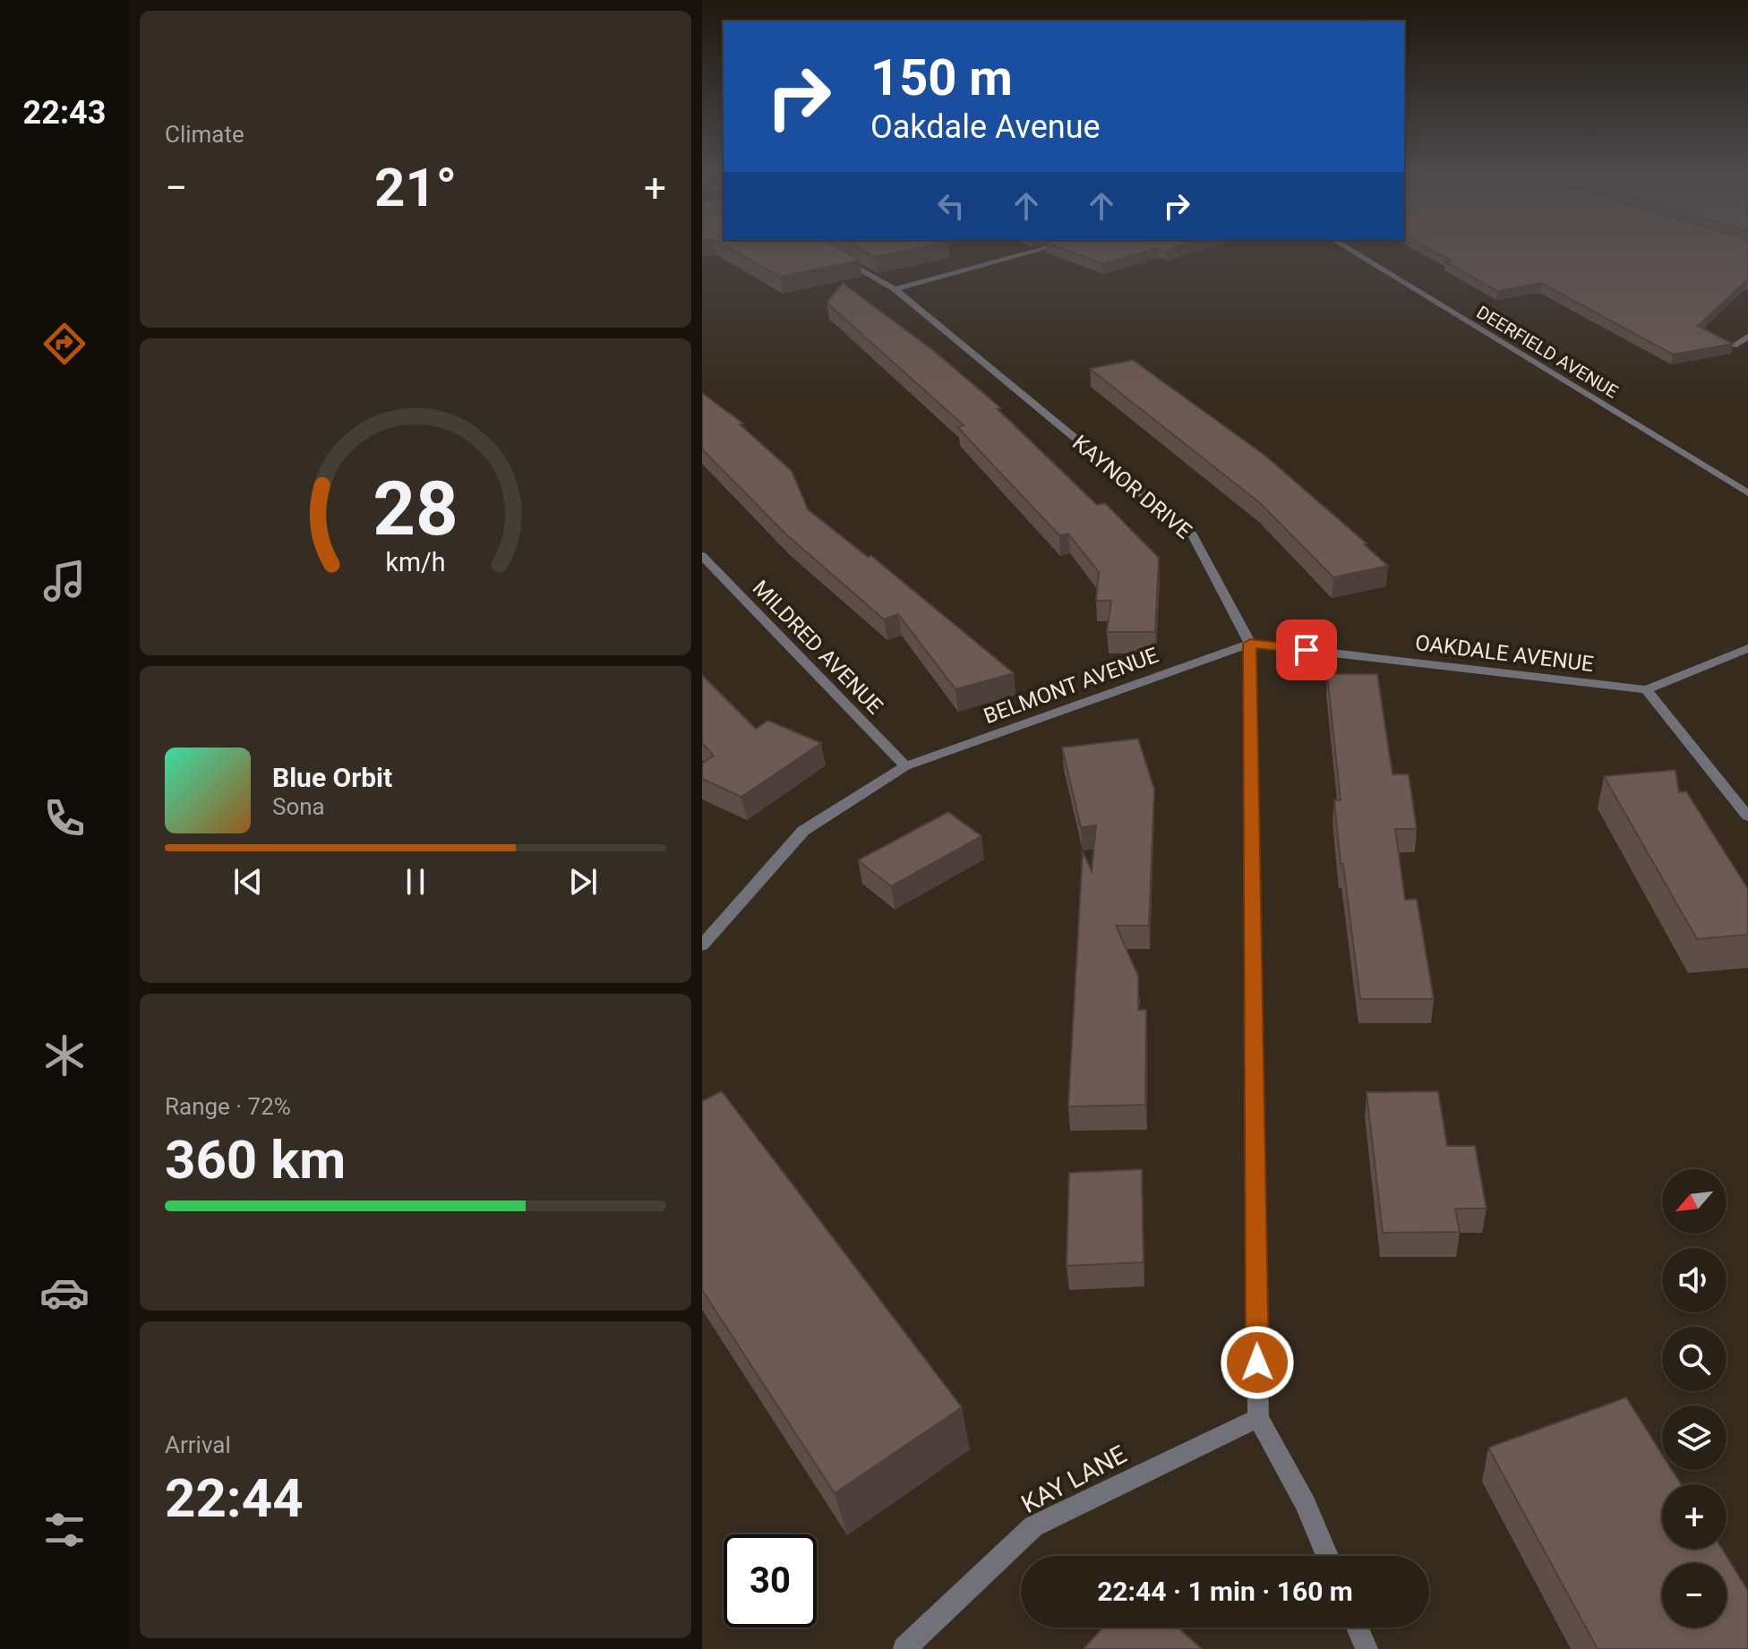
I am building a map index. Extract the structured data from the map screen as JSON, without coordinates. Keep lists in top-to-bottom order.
{
  "streets": {
    "street": [
      "DEERFIELD AVENUE",
      "KAYNOR DRIVE",
      "MILDRED AVENUE",
      "OAKDALE AVENUE",
      "BELMONT AVENUE",
      "KAY LANE"
    ]
  },
  "crossings": [
    ["KAYNOR DRIVE", "OAKDALE AVENUE"],
    ["KAYNOR DRIVE", "BELMONT AVENUE"],
    ["KAYNOR DRIVE", "KAY LANE"],
    ["MILDRED AVENUE", "BELMONT AVENUE"],
    ["OAKDALE AVENUE", "BELMONT AVENUE"]
  ],
  "north": "bottom left",
  "page": {
    "tabs": "22:43",
    "tile": [
      "Climate",
      ["Range · 72%", "360 km"],
      ["Arrival", "22:44"]
    ],
    "turn": ["150 m", "Oakdale Avenue"],
    "heat": ["−", "21°", "+"],
    "song": ["Blue Orbit", "Sona"],
    "map_buttons": ["+", "−"],
    "limit": "30",
    "trip": "22:44 · 1 min · 160 m",
    "gauge": ["28", "km/h"]
  }
}
